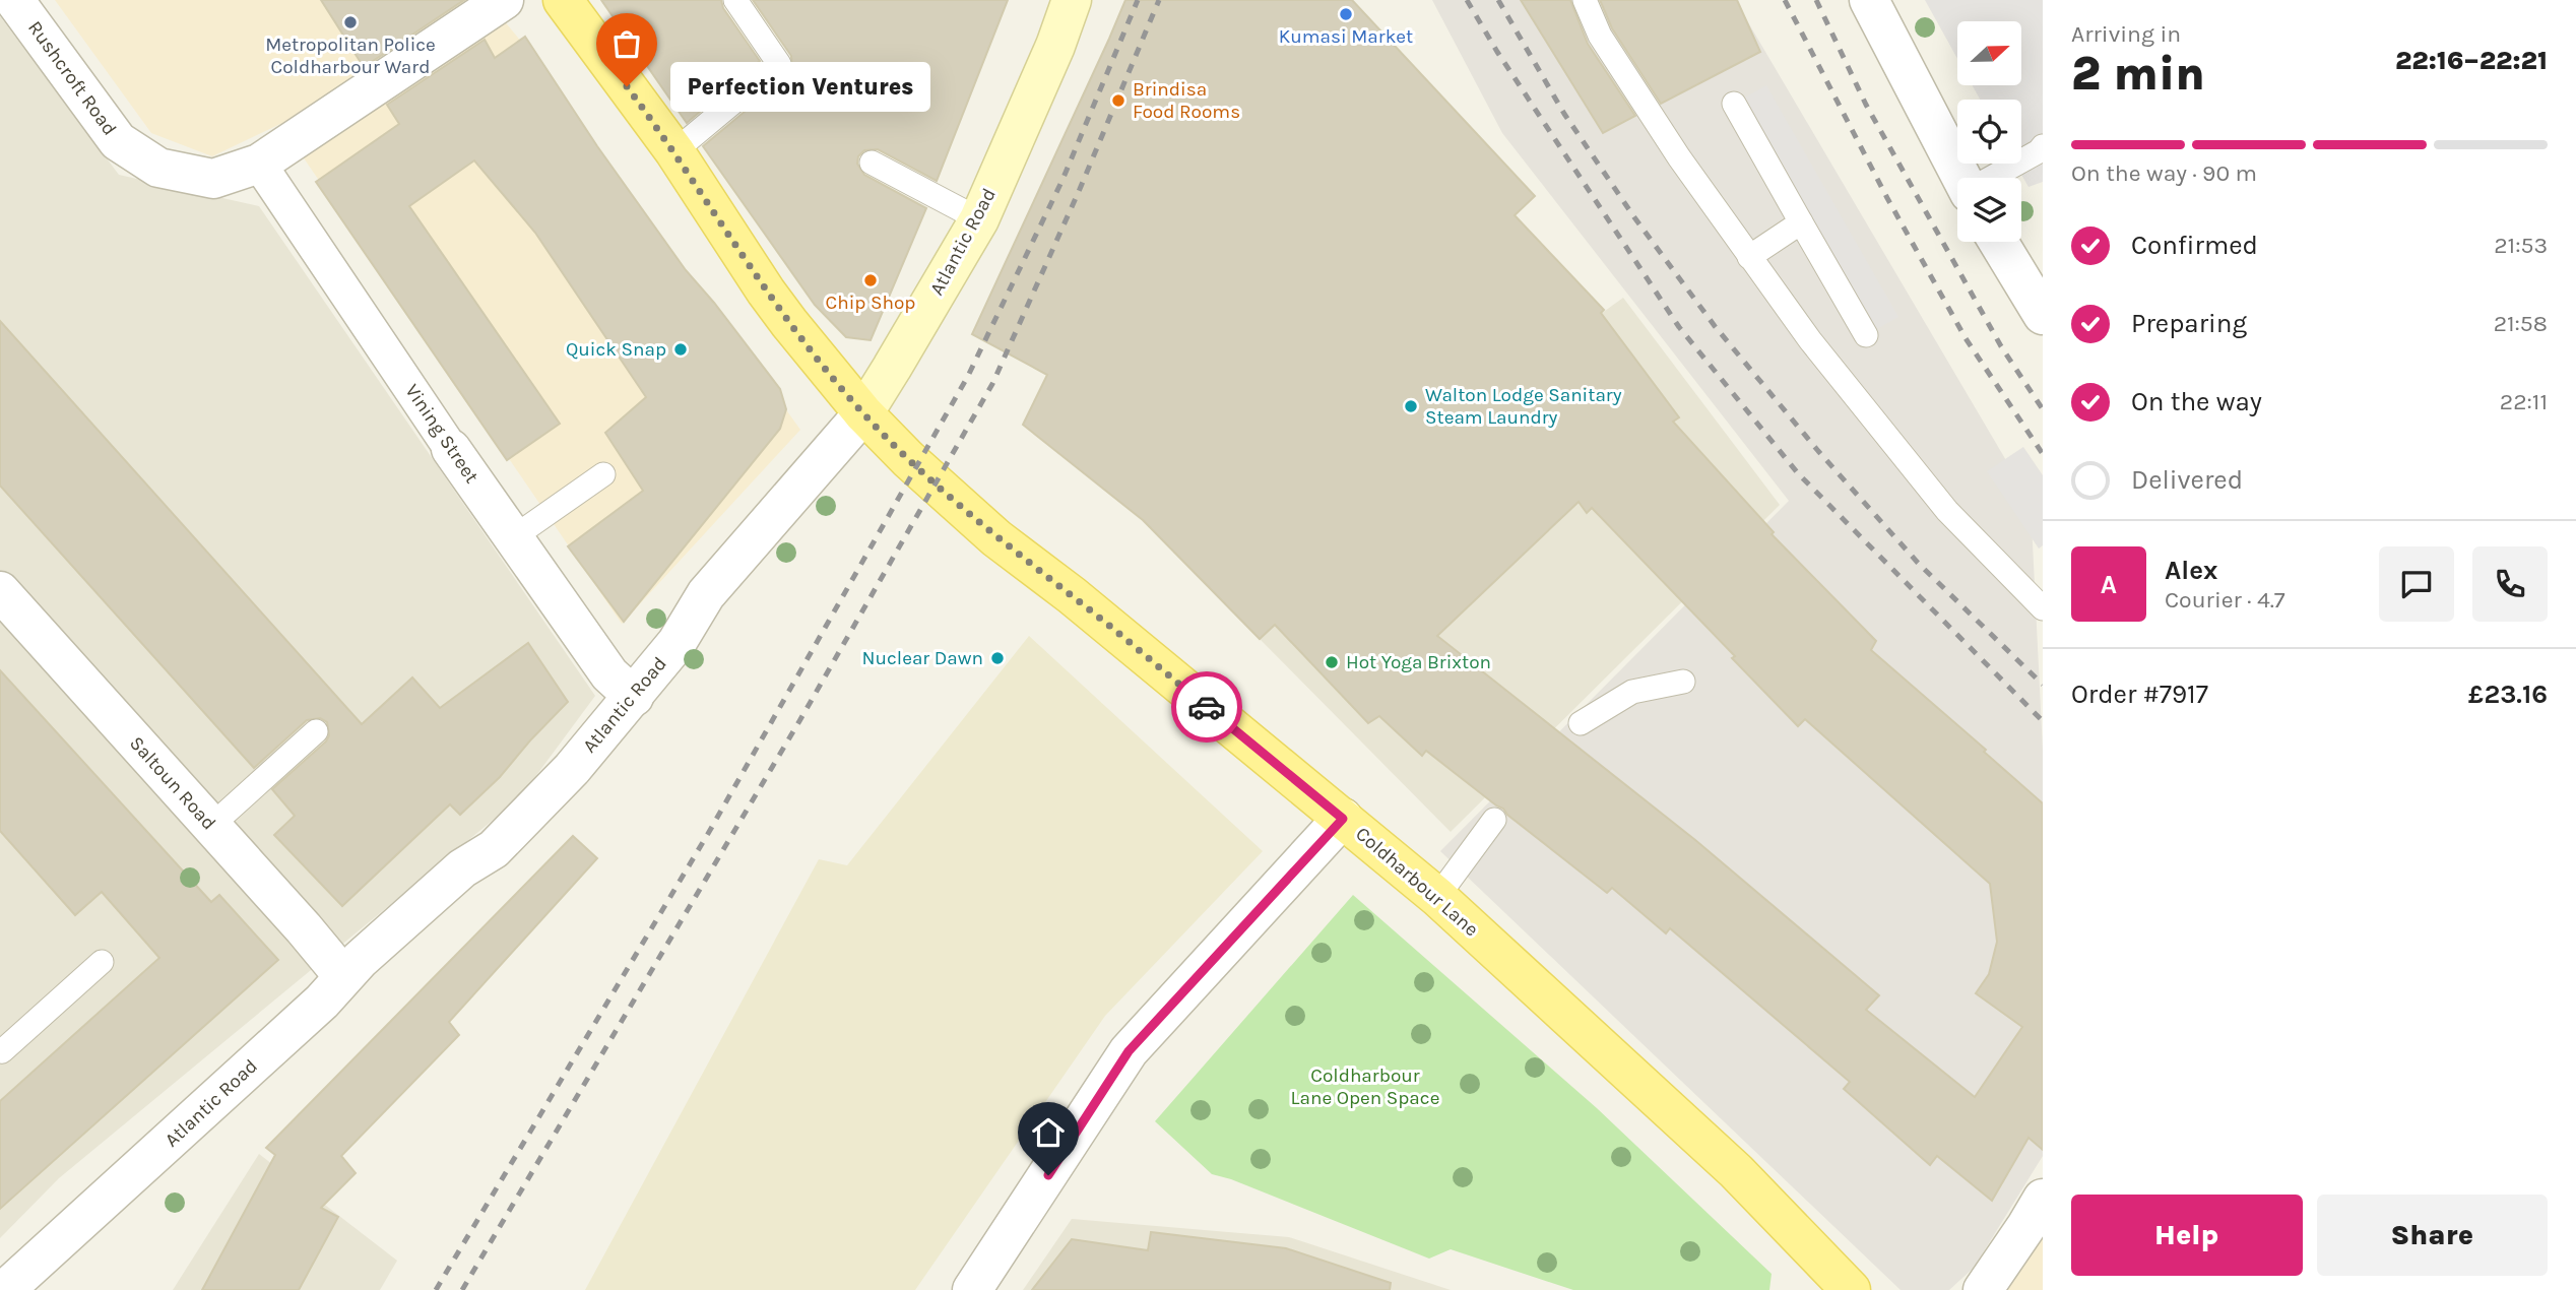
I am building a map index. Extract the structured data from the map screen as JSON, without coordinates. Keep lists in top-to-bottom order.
{
  "streets": {
    "main road": ["Atlantic Road", "Coldharbour Lane"],
    "street": ["Rushcroft Road", "Vining Street", "Saltoun Road"]
  },
  "crossings": [
    ["Rushcroft Road", "Vining Street"],
    ["Atlantic Road", "Vining Street"],
    ["Atlantic Road", "Saltoun Road"],
    ["Atlantic Road", "Coldharbour Lane"]
  ],
  "parks": ["Coldharbour Lane Open Space"],
  "places": [
    "Kumasi Market",
    "Metropolitan Police Coldharbour Ward",
    "Perfection Ventures",
    "Brindisa Food Rooms",
    "Chip Shop",
    "Quick Snap",
    "Walton Lodge Sanitary Steam Laundry",
    "Nuclear Dawn",
    "Hot Yoga Brixton"
  ],
  "north": "right",
  "page": {
    "heading": ["2 min", "Arriving in", "22:16–22:21"],
    "panel": [
      "Alex",
      "Courier · 4.7",
      "Order #7917",
      "£23.16"
    ],
    "bubble": "Perfection Ventures",
    "bar": "On the way · 90 m",
    "list": [
      ["Confirmed", "21:53"],
      ["Preparing", "21:58"],
      ["On the way", "22:11"],
      "Delivered"
    ],
    "round": "A",
    "buttons": ["Help", "Share"]
  }
}
